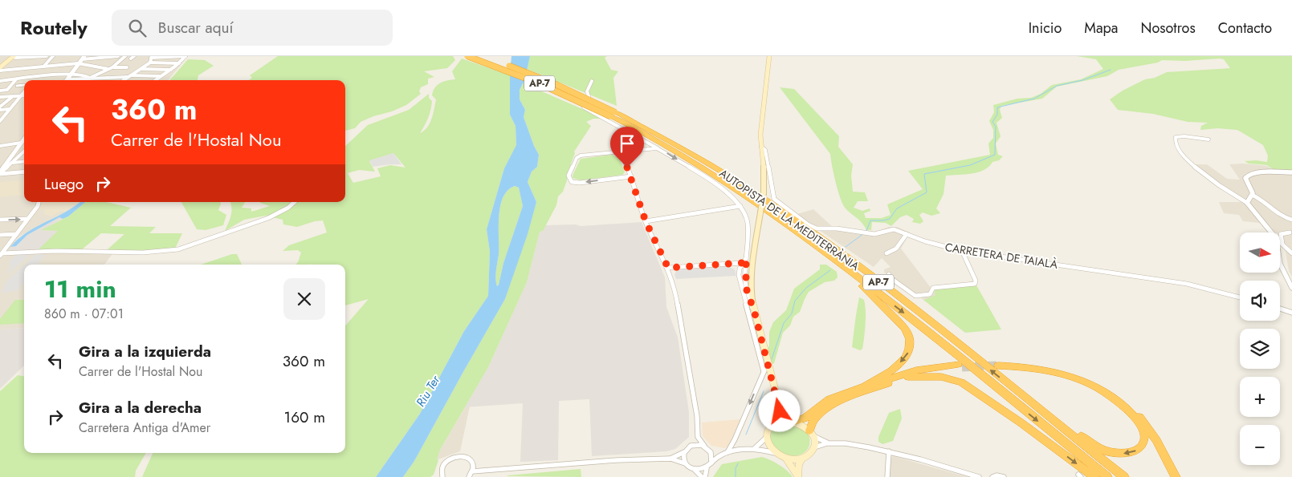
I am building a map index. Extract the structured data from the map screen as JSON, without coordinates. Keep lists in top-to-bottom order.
{
  "streets": {
    "highway": ["AP-7", "AUTOPISTA DE LA MEDITERRÀNIA"],
    "street": ["CARRETERA DE TAIALÀ"]
  },
  "water": ["Riu Ter"],
  "north": "right",
  "page": {
    "header": "Routely",
    "search": "Buscar aquí",
    "nav": [
      "Inicio",
      "Mapa",
      "Nosotros",
      "Contacto"
    ],
    "turn": ["360 m", "Carrer de l'Hostal Nou"],
    "then": "Luego",
    "map_buttons": ["+", "−"],
    "heading": ["11 min", "860 m · 07:01"],
    "list": [
      {
        "name": "Gira a la izquierda",
        "note": "Carrer de l'Hostal Nou",
        "value": "360 m"
      },
      {
        "name": "Gira a la derecha",
        "note": "Carretera Antiga d'Amer",
        "value": "160 m"
      }
    ]
  }
}
